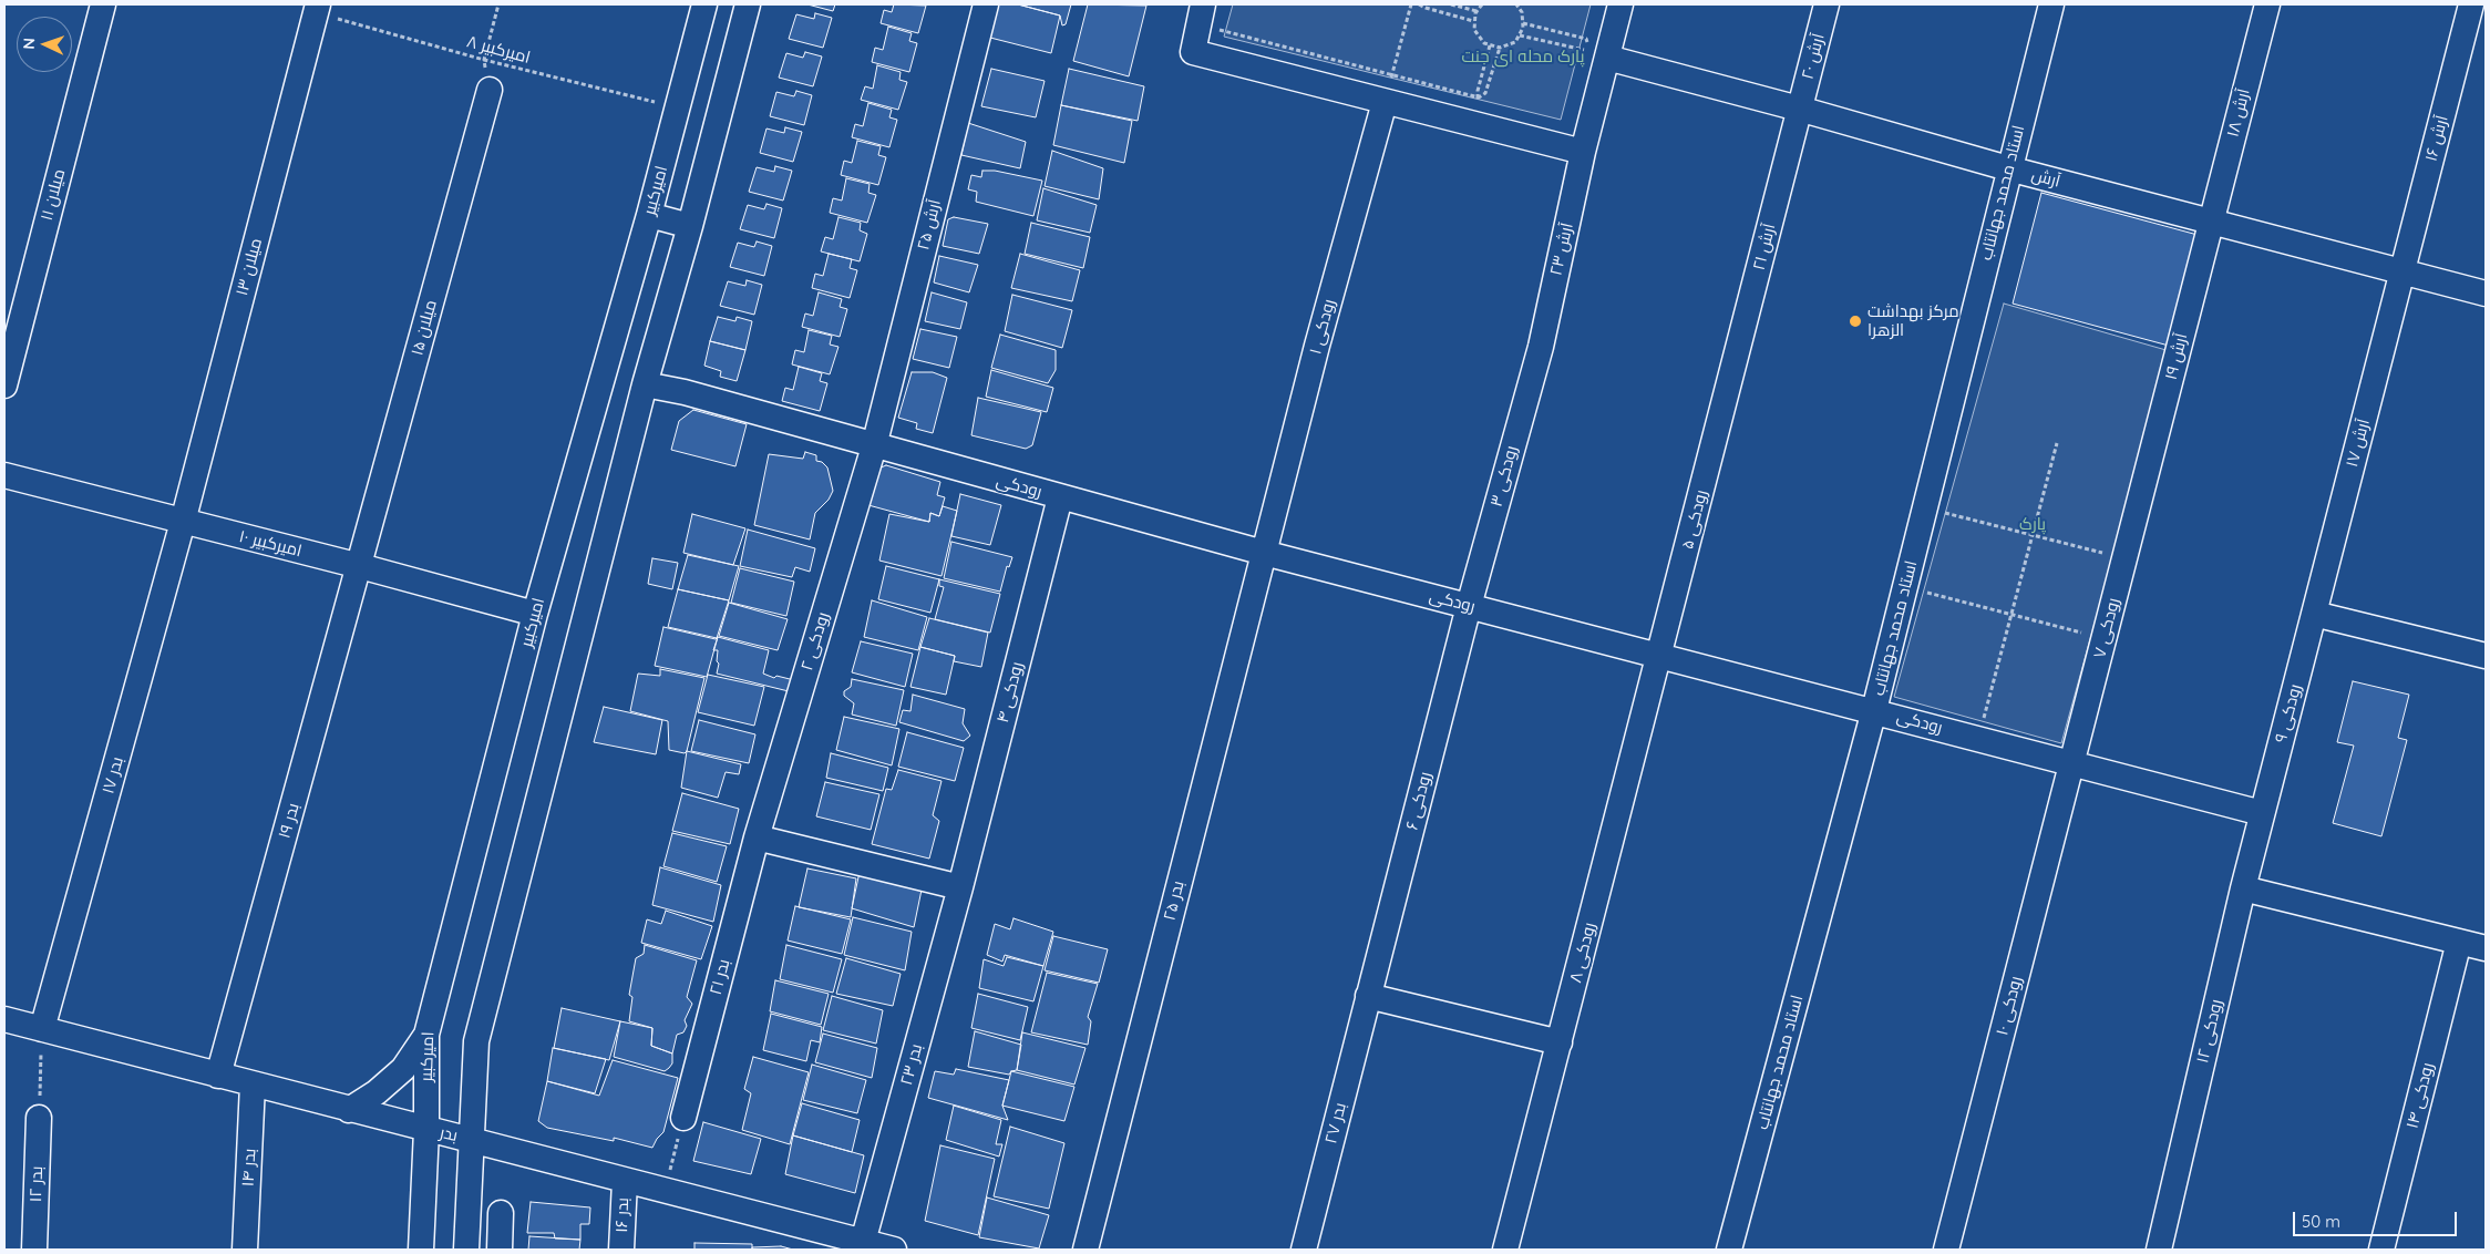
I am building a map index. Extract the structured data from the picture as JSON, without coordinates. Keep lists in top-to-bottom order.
{
  "streets": {
    "street": [
      "آرش ۲۰",
      "آرش ۱۸",
      "آرش ۱۶",
      "آرش",
      "امیرکبیر",
      "استاد محمد جهانتاب",
      "میلان ۱۱",
      "آرش ۲۵",
      "آرش ۲۱",
      "آرش ۲۳",
      "میلان ۱۳",
      "رودکی ۱",
      "میلان ۱۵",
      "آرش ۱۹",
      "آرش ۱۷",
      "رودکی ۳",
      "رودکی",
      "رودکی ۵",
      "امیرکبیر ۱۰",
      "رودکی ۷",
      "رودکی ۲",
      "رودکی ۴",
      "رودکی ۹",
      "بدر ۱۷",
      "رودکی ۶",
      "بدر ۱۹",
      "بدر ۲۵",
      "رودکی ۸",
      "بدر ۲۱",
      "رودکی ۱۰",
      "رودکی ۱۲",
      "بدر ۲۳",
      "رودکی ۱۴",
      "بدر ۲۷",
      "بدر",
      "بدر ۱۴",
      "بدر ۱۲",
      "بدر ۱۶"
    ],
    "path": ["امیرکبیر ۸"]
  },
  "crossings": [
    ["امیرکبیر ۸", "امیرکبیر"],
    ["امیرکبیر ۸", "میلان ۱۳"],
    ["آرش ۲۰", "آرش"],
    ["آرش ۲۰", "آرش ۲۱"],
    ["آرش ۱۸", "آرش"],
    ["آرش ۱۸", "آرش ۱۹"],
    ["آرش ۱۶", "آرش"],
    ["آرش ۱۶", "آرش ۱۷"],
    ["آرش", "استاد محمد جهانتاب"],
    ["آرش", "آرش ۲۱"],
    ["آرش", "آرش ۲۳"],
    ["آرش", "آرش ۱۹"],
    ["آرش", "آرش ۱۷"],
    ["امیرکبیر", "امیرکبیر ۱۰"],
    ["امیرکبیر", "بدر"],
    ["استاد محمد جهانتاب", "رودکی"],
    ["آرش ۲۵", "رودکی"],
    ["آرش ۲۵", "رودکی ۲"],
    ["آرش ۲۱", "رودکی ۵"],
    ["آرش ۲۳", "رودکی ۳"],
    ["میلان ۱۳", "امیرکبیر ۱۰"],
    ["میلان ۱۳", "بدر ۱۷"],
    ["رودکی ۱", "رودکی"],
    ["رودکی ۱", "بدر ۲۵"],
    ["میلان ۱۵", "امیرکبیر ۱۰"],
    ["میلان ۱۵", "بدر ۱۹"],
    ["آرش ۱۹", "رودکی ۷"],
    ["آرش ۱۷", "رودکی ۹"],
    ["رودکی ۳", "رودکی"],
    ["رودکی ۳", "رودکی ۶"],
    ["رودکی", "رودکی ۵"],
    ["رودکی", "رودکی ۷"],
    ["رودکی", "رودکی ۲"],
    ["رودکی", "رودکی ۴"],
    ["رودکی", "رودکی ۹"],
    ["رودکی", "رودکی ۶"],
    ["رودکی", "بدر ۲۵"],
    ["رودکی", "رودکی ۸"],
    ["رودکی", "رودکی ۱۰"],
    ["رودکی", "رودکی ۱۲"],
    ["رودکی ۵", "رودکی ۸"],
    ["امیرکبیر ۱۰", "بدر ۱۷"],
    ["امیرکبیر ۱۰", "بدر ۱۹"],
    ["رودکی ۷", "رودکی ۱۰"],
    ["رودکی ۲", "بدر ۲۱"],
    ["رودکی ۴", "بدر ۲۳"],
    ["رودکی ۹", "رودکی ۱۲"],
    ["بدر ۱۷", "بدر"],
    ["رودکی ۶", "بدر ۲۷"],
    ["بدر ۱۹", "بدر"],
    ["بدر ۲۳", "بدر"],
    ["بدر", "بدر ۱۴"],
    ["بدر", "بدر ۱۶"]
  ],
  "parks": ["پارک محله ای جنت", "پارک"],
  "places": ["مرکز بهداشت الزهرا"],
  "scale_bar": "50 m",
  "north": "left"
}
